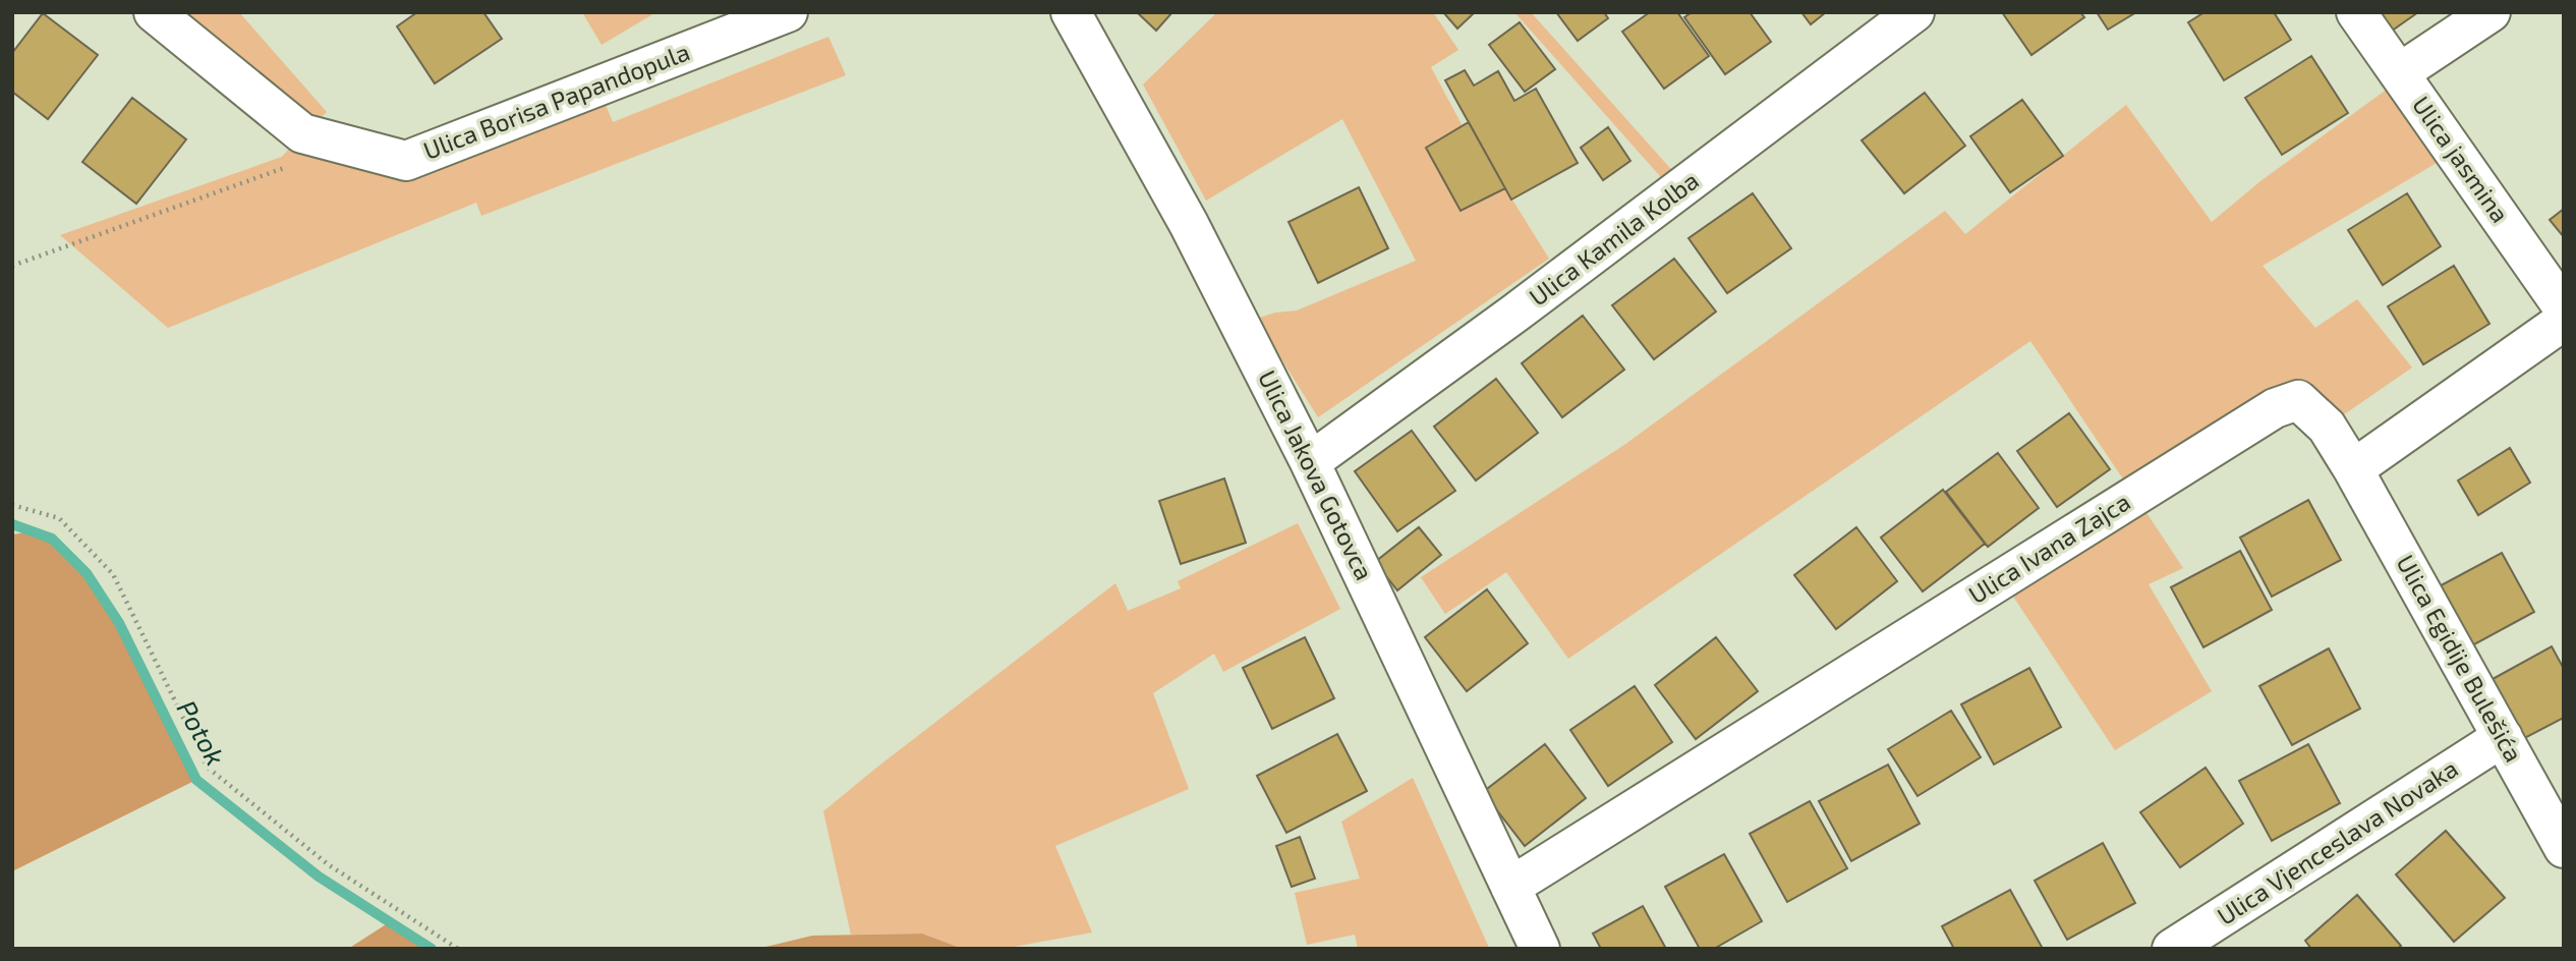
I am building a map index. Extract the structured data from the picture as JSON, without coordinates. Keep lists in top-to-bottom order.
{
  "streets": {
    "street": [
      "Ulica Borisa Papandopula",
      "Ulica jasmina",
      "Ulica Kamila Kolba",
      "Ulica Jakova Gotovca",
      "Ulica Ivana Zajca",
      "Ulica Egidije Bulešića",
      "Ulica Vjenceslava Novaka"
    ]
  },
  "crossings": [
    ["Ulica Kamila Kolba", "Ulica Jakova Gotovca"],
    ["Ulica Jakova Gotovca", "Ulica Ivana Zajca"],
    ["Ulica Ivana Zajca", "Ulica Egidije Bulešića"],
    ["Ulica Egidije Bulešića", "Ulica Vjenceslava Novaka"]
  ],
  "water": ["Potok"]
}
